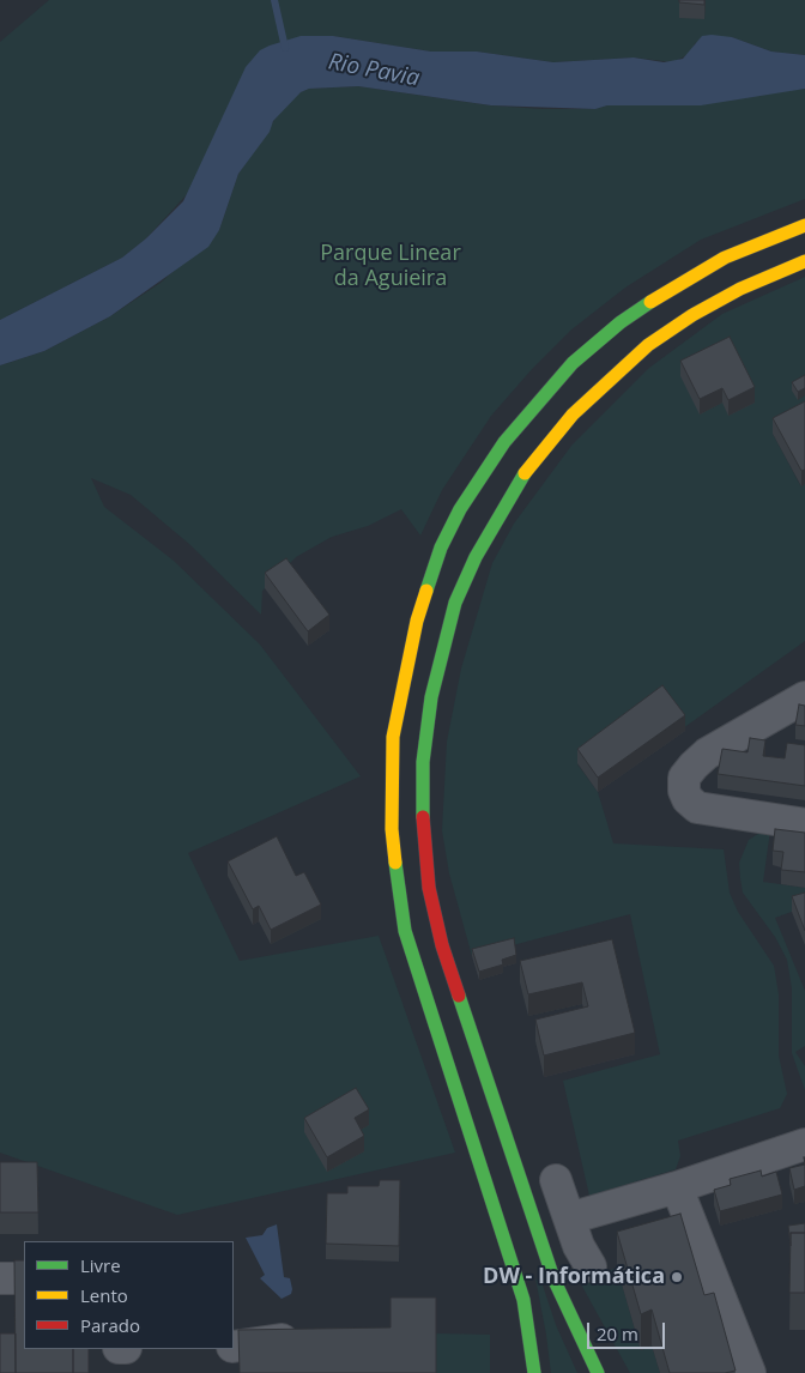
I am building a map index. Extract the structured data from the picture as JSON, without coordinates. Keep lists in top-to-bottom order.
{
  "water": ["Rio Pavia"],
  "parks": ["Parque Linear da Aguieira"],
  "places": ["DW - Informática"],
  "legend": ["Livre", "Lento", "Parado"],
  "scale_bar": "20 m"
}
